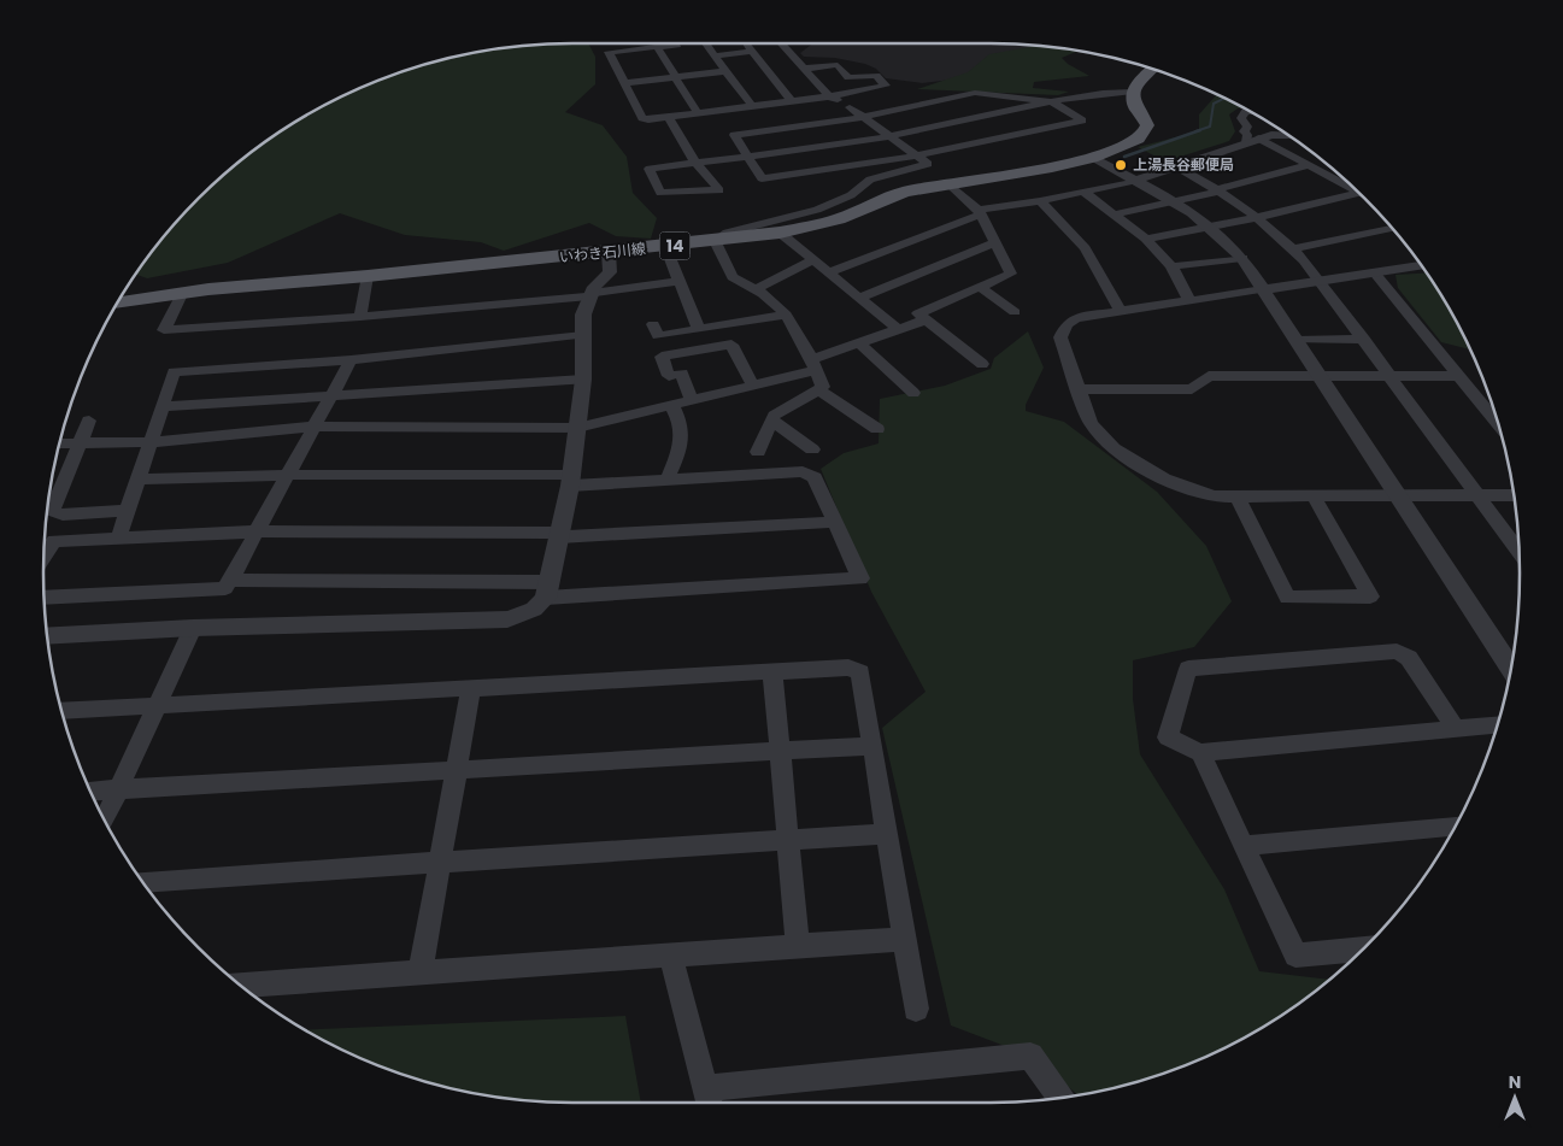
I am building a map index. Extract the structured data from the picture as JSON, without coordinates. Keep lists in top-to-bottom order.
{
  "streets": {
    "main road": ["14", "いわき石川線"]
  },
  "places": ["上湯長谷郵便局"],
  "north": "top"
}
